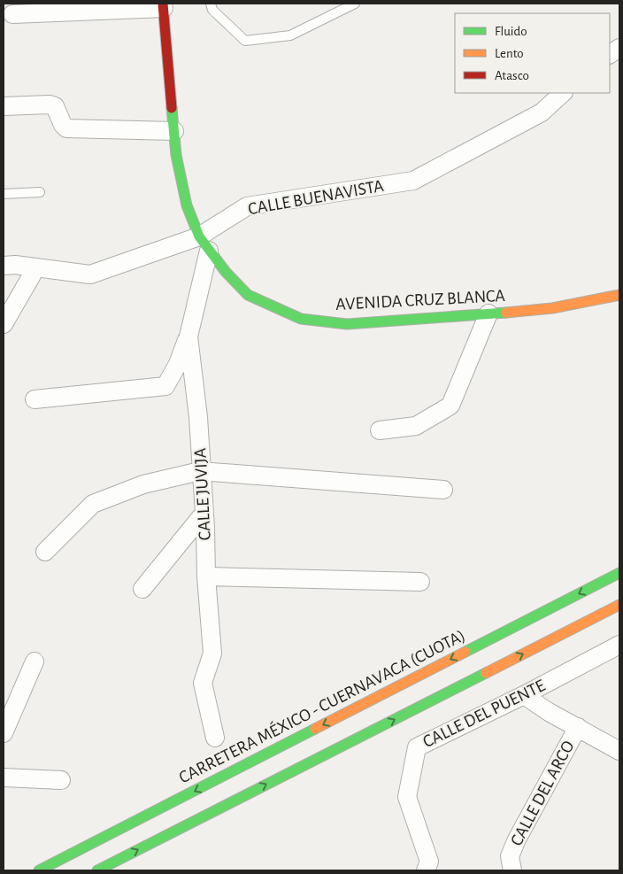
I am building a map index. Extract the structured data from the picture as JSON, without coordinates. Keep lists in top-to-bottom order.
{
  "streets": {
    "main road": ["AVENIDA CRUZ BLANCA", "CARRETERA MÉXICO - CUERNAVACA (CUOTA)"],
    "street": [
      "CALLE BUENAVISTA",
      "CALLE JUVIJA",
      "CALLE DEL PUENTE",
      "CALLE DEL ARCO"
    ]
  },
  "crossings": [
    ["CALLE BUENAVISTA", "AVENIDA CRUZ BLANCA"],
    ["CALLE BUENAVISTA", "CALLE JUVIJA"],
    ["AVENIDA CRUZ BLANCA", "CALLE JUVIJA"],
    ["CALLE DEL PUENTE", "CALLE DEL ARCO"]
  ],
  "legend": ["Fluido", "Lento", "Atasco"]
}
